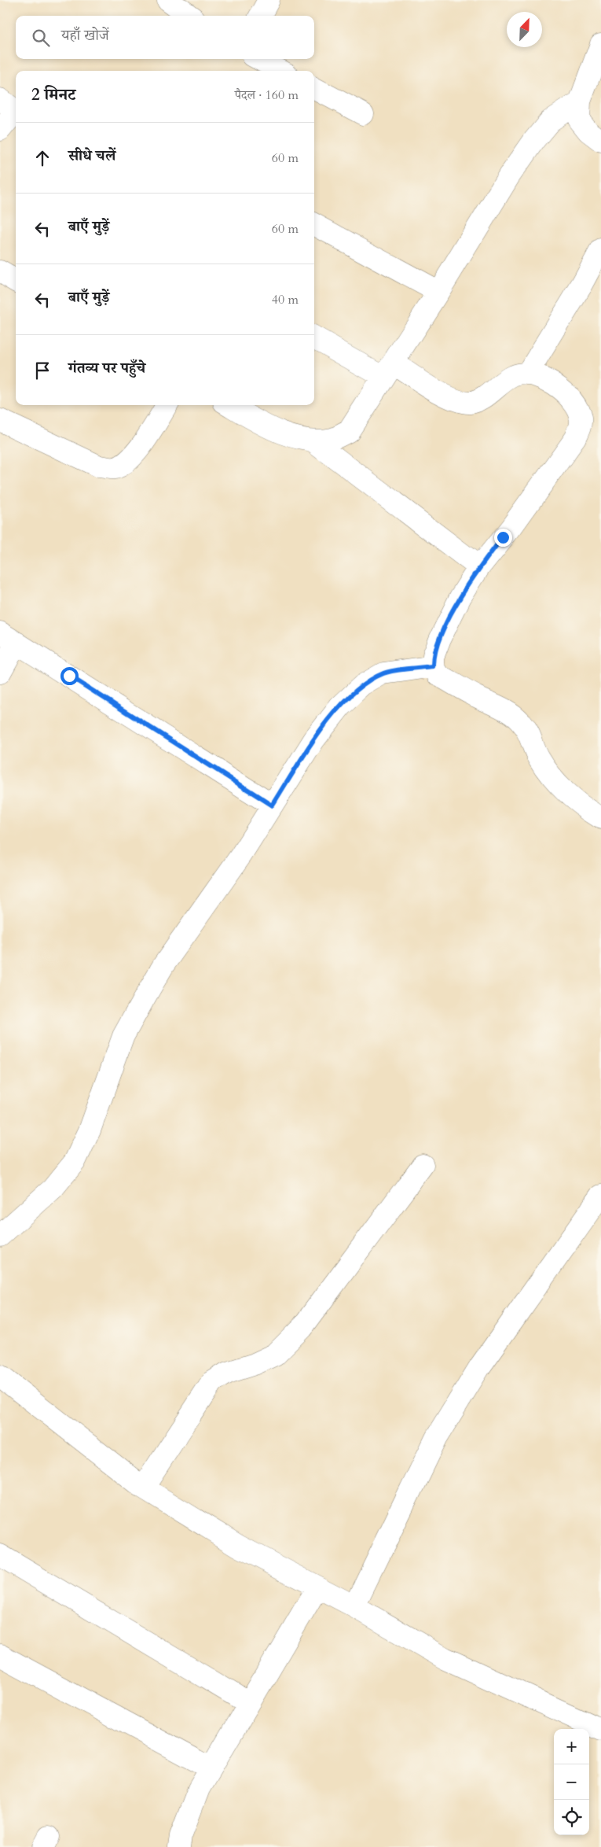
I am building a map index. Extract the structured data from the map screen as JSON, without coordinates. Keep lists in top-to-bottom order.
{
  "north": "top right",
  "page": {
    "search": "यहाँ खोजें",
    "heading": ["2 मिनट", "पैदल · 160 m"],
    "list": [
      ["सीधे चलें", "60 m"],
      ["बाएँ मुड़ें", "60 m"],
      ["बाएँ मुड़ें", "40 m"],
      "गंतव्य पर पहुँचे"
    ],
    "map_buttons": ["+", "−"]
  }
}
